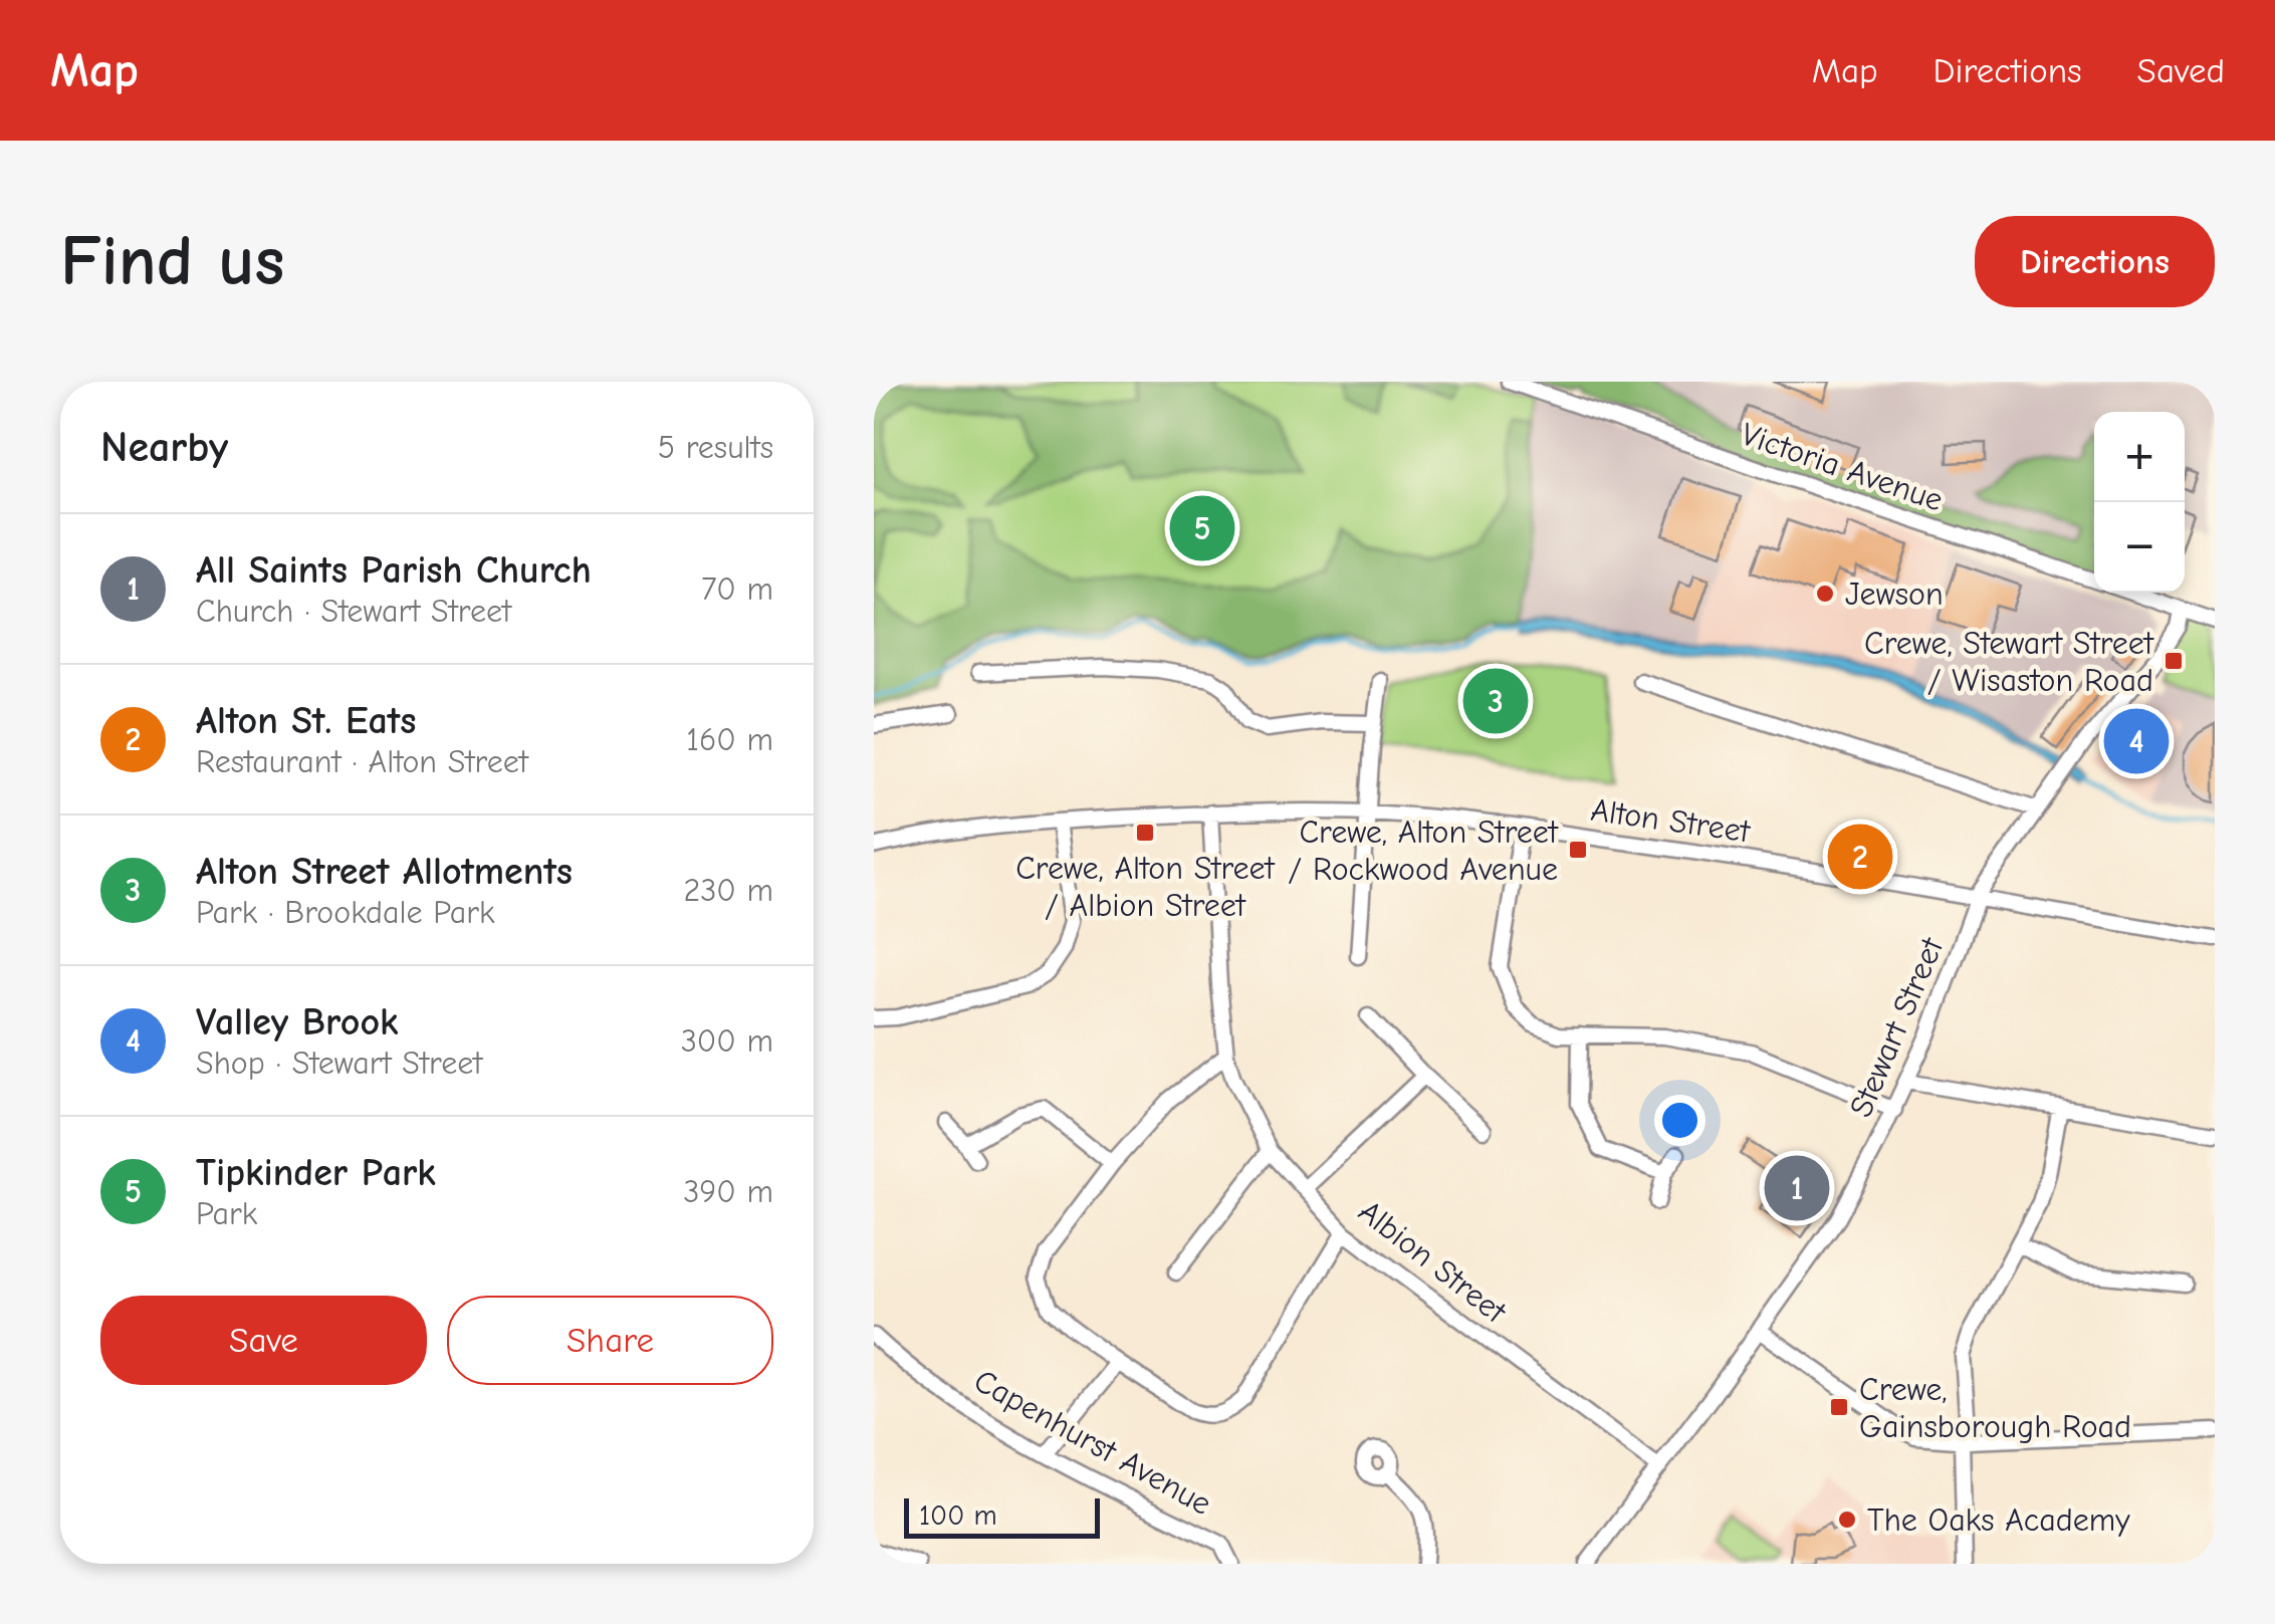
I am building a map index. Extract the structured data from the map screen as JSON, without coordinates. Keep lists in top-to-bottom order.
{
  "streets": {
    "street": [
      "Victoria Avenue",
      "Alton Street",
      "Stewart Street",
      "Albion Street",
      "Capenhurst Avenue"
    ]
  },
  "crossings": [
    ["Victoria Avenue", "Stewart Street"],
    ["Alton Street", "Stewart Street"],
    ["Alton Street", "Albion Street"],
    ["Stewart Street", "Albion Street"]
  ],
  "places": {
    "other": ["Jewson", "The Oaks Academy"],
    "transit": [
      "Crewe, Stewart Street / Wisaston Road",
      "Crewe, Alton Street / Albion Street",
      "Crewe, Alton Street / Rockwood Avenue",
      "Crewe, Gainsborough Road"
    ]
  },
  "scale_bar": "100 m",
  "page": {
    "header": "Map",
    "nav": ["Map", "Directions", "Saved"],
    "buttons": [
      "Directions",
      ["Save", "Share"]
    ],
    "title": "Find us",
    "heading": ["Nearby", "5 results"],
    "map_buttons": ["+", "−"],
    "pins": [
      "5",
      "3",
      "4",
      "2",
      "1"
    ],
    "list": [
      {
        "mark": "1",
        "name": "All Saints Parish Church",
        "note": "Church · Stewart Street",
        "value": "70 m"
      },
      {
        "mark": "2",
        "name": "Alton St. Eats",
        "note": "Restaurant · Alton Street",
        "value": "160 m"
      },
      {
        "mark": "3",
        "name": "Alton Street Allotments",
        "note": "Park · Brookdale Park",
        "value": "230 m"
      },
      {
        "mark": "4",
        "name": "Valley Brook",
        "note": "Shop · Stewart Street",
        "value": "300 m"
      },
      {
        "mark": "5",
        "name": "Tipkinder Park",
        "note": "Park",
        "value": "390 m"
      }
    ],
    "scale": "100 m"
  }
}
